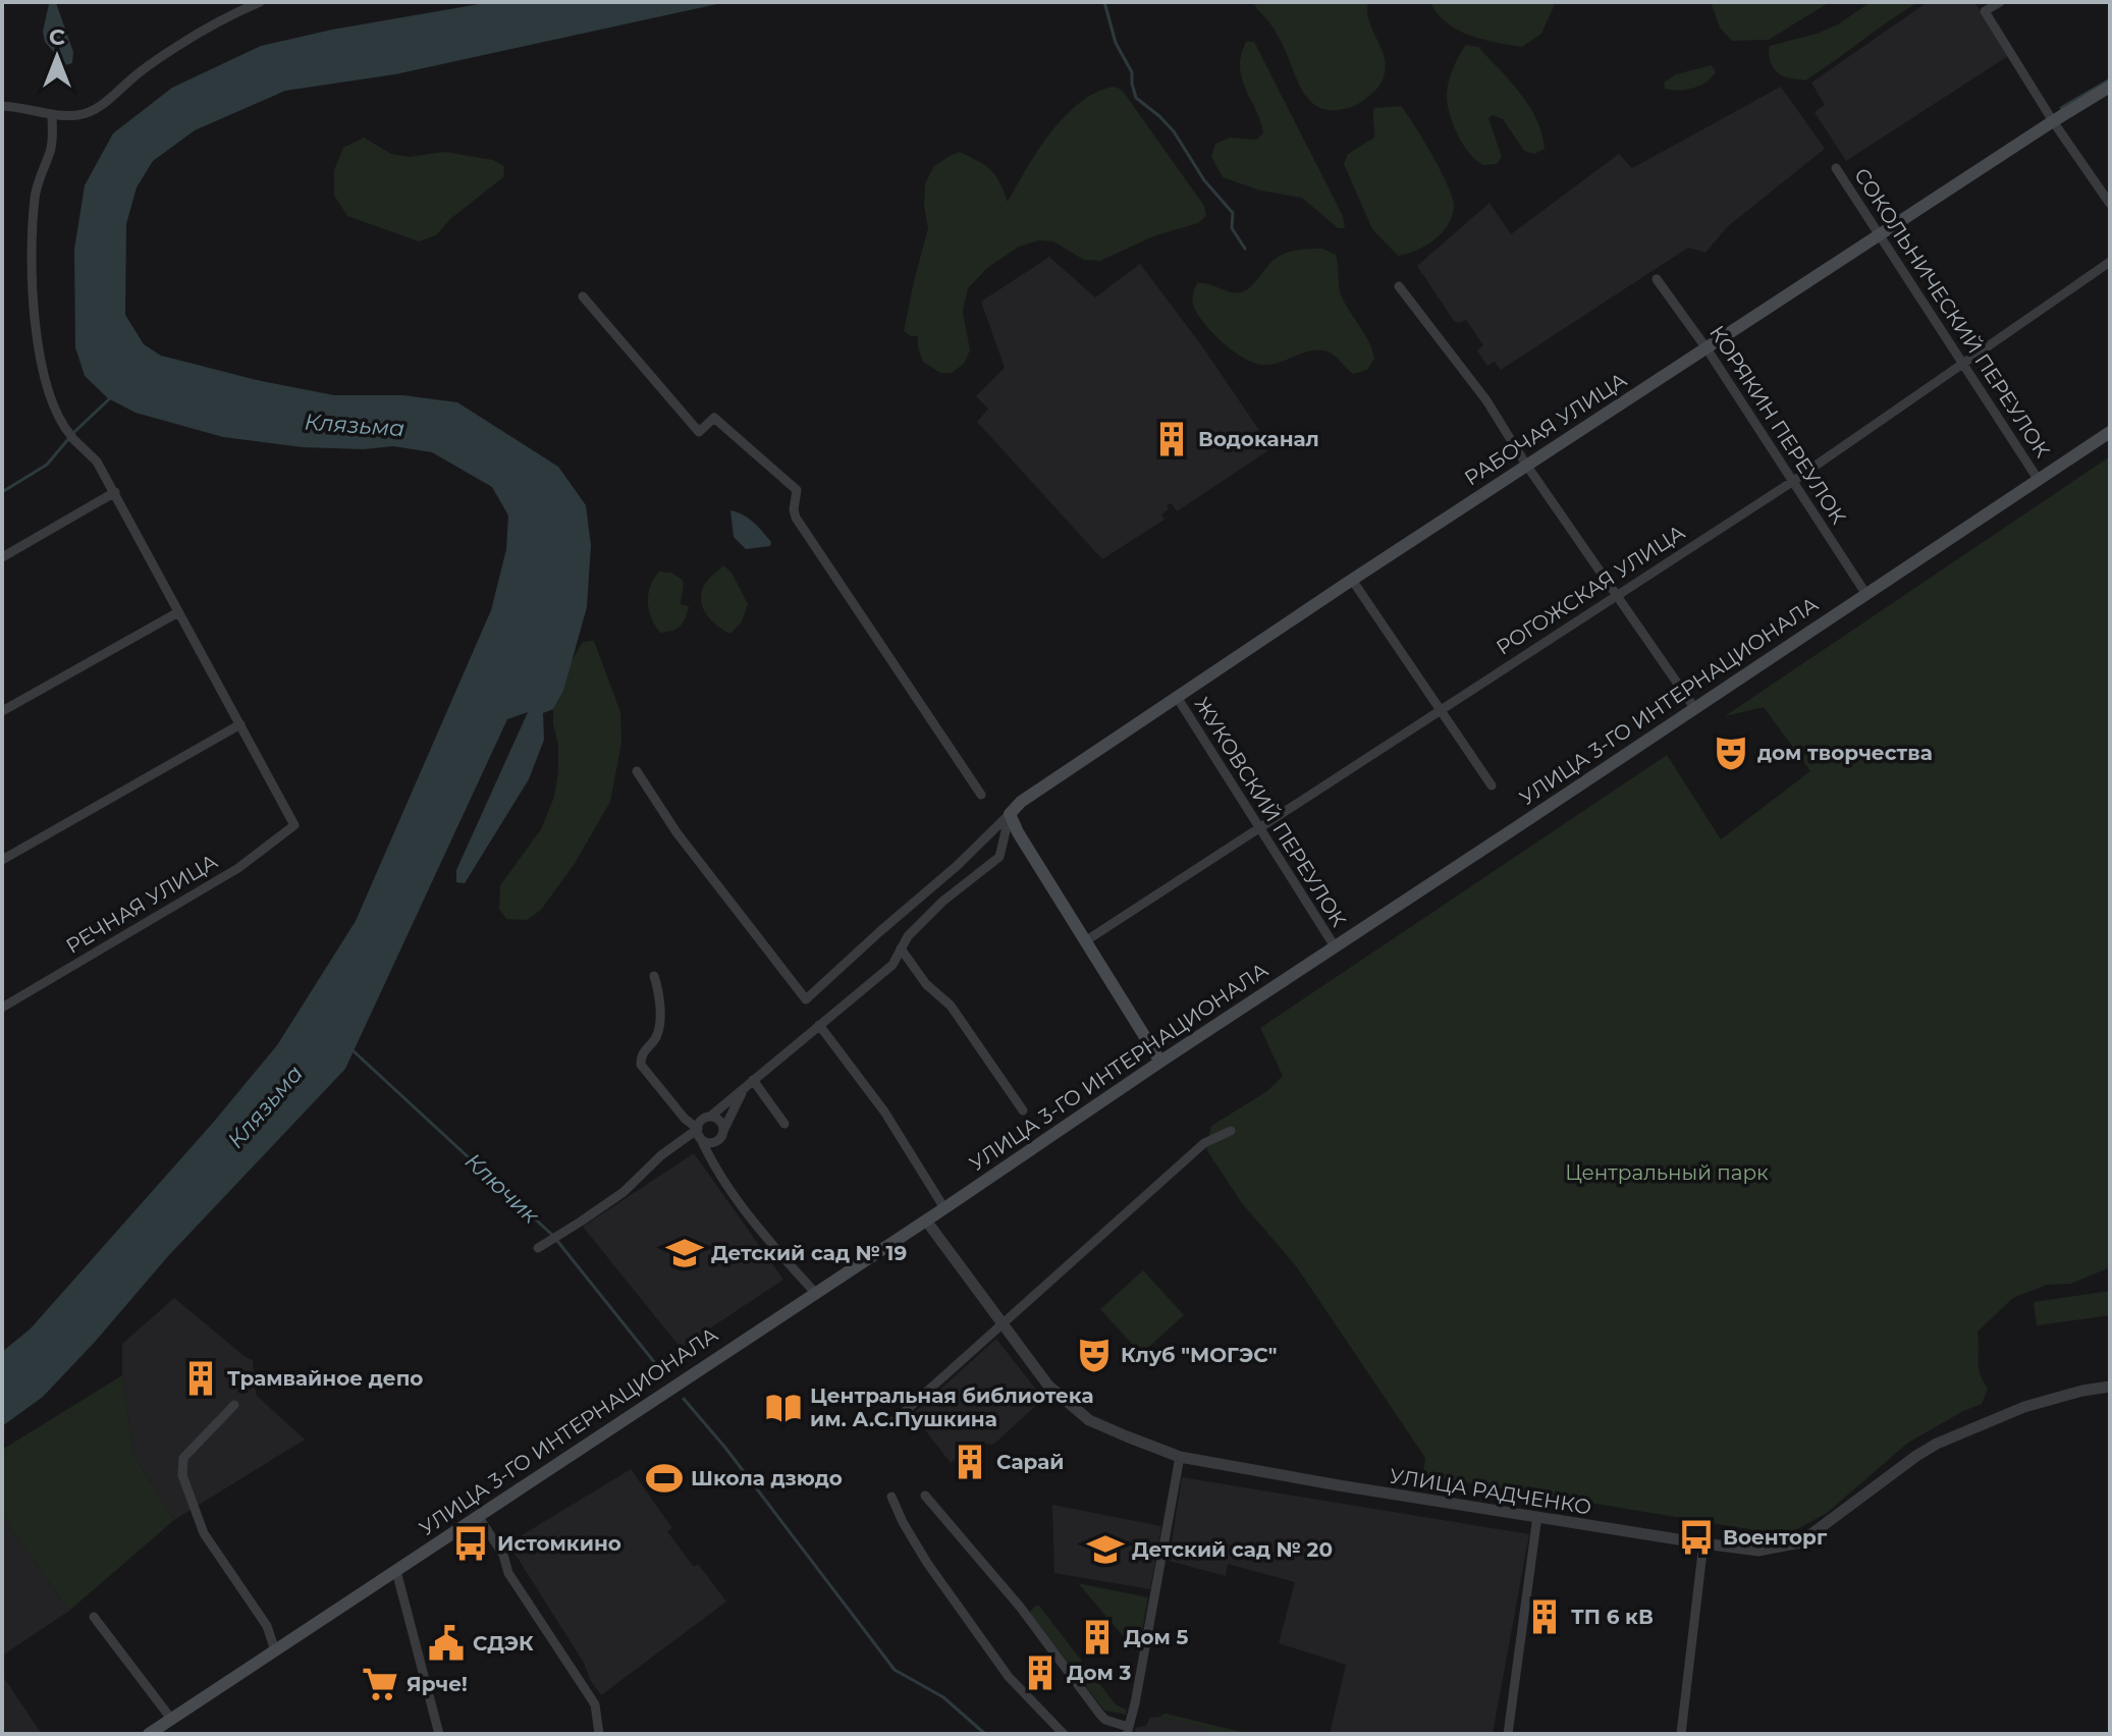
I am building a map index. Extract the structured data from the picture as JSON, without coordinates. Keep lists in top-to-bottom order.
{
  "streets": {
    "main road": ["РАБОЧАЯ УЛИЦА", "УЛИЦА 3-ГО ИНТЕРНАЦИОНАЛА"],
    "street": [
      "СОКОЛЬНИЧЕСКИЙ ПЕРЕУЛОК",
      "КОРЯКИН ПЕРЕУЛОК",
      "РОГОЖСКАЯ УЛИЦА",
      "ЖУКОВСКИЙ ПЕРЕУЛОК",
      "РЕЧНАЯ УЛИЦА",
      "УЛИЦА РАДЧЕНКО"
    ]
  },
  "crossings": [
    ["СОКОЛЬНИЧЕСКИЙ ПЕРЕУЛОК", "РАБОЧАЯ УЛИЦА"],
    ["СОКОЛЬНИЧЕСКИЙ ПЕРЕУЛОК", "РОГОЖСКАЯ УЛИЦА"],
    ["СОКОЛЬНИЧЕСКИЙ ПЕРЕУЛОК", "УЛИЦА 3-ГО ИНТЕРНАЦИОНАЛА"],
    ["КОРЯКИН ПЕРЕУЛОК", "РАБОЧАЯ УЛИЦА"],
    ["КОРЯКИН ПЕРЕУЛОК", "РОГОЖСКАЯ УЛИЦА"],
    ["КОРЯКИН ПЕРЕУЛОК", "УЛИЦА 3-ГО ИНТЕРНАЦИОНАЛА"],
    ["РАБОЧАЯ УЛИЦА", "ЖУКОВСКИЙ ПЕРЕУЛОК"],
    ["РОГОЖСКАЯ УЛИЦА", "ЖУКОВСКИЙ ПЕРЕУЛОК"],
    ["УЛИЦА 3-ГО ИНТЕРНАЦИОНАЛА", "ЖУКОВСКИЙ ПЕРЕУЛОК"],
    ["УЛИЦА 3-ГО ИНТЕРНАЦИОНАЛА", "УЛИЦА РАДЧЕНКО"]
  ],
  "water": ["Клязьма", "Ключик"],
  "parks": ["Центральный парк"],
  "places": {
    "building": [
      "Водоканал",
      "Трамвайное депо",
      "Сарай",
      "ТП 6 кВ",
      "Дом 5",
      "Дом 3"
    ],
    "theatre": ["дом творчества", "Клуб \"МОГЭС\""],
    "school or university": ["Детский сад № 19", "Детский сад № 20"],
    "library": ["Центральная библиотека им. А.С.Пушкина"],
    "sports": ["Школа дзюдо"],
    "bus stop": ["Военторг", "Истомкино"],
    "public building": ["СДЭК"],
    "supermarket": ["Ярче!"]
  },
  "north": "top"
}
